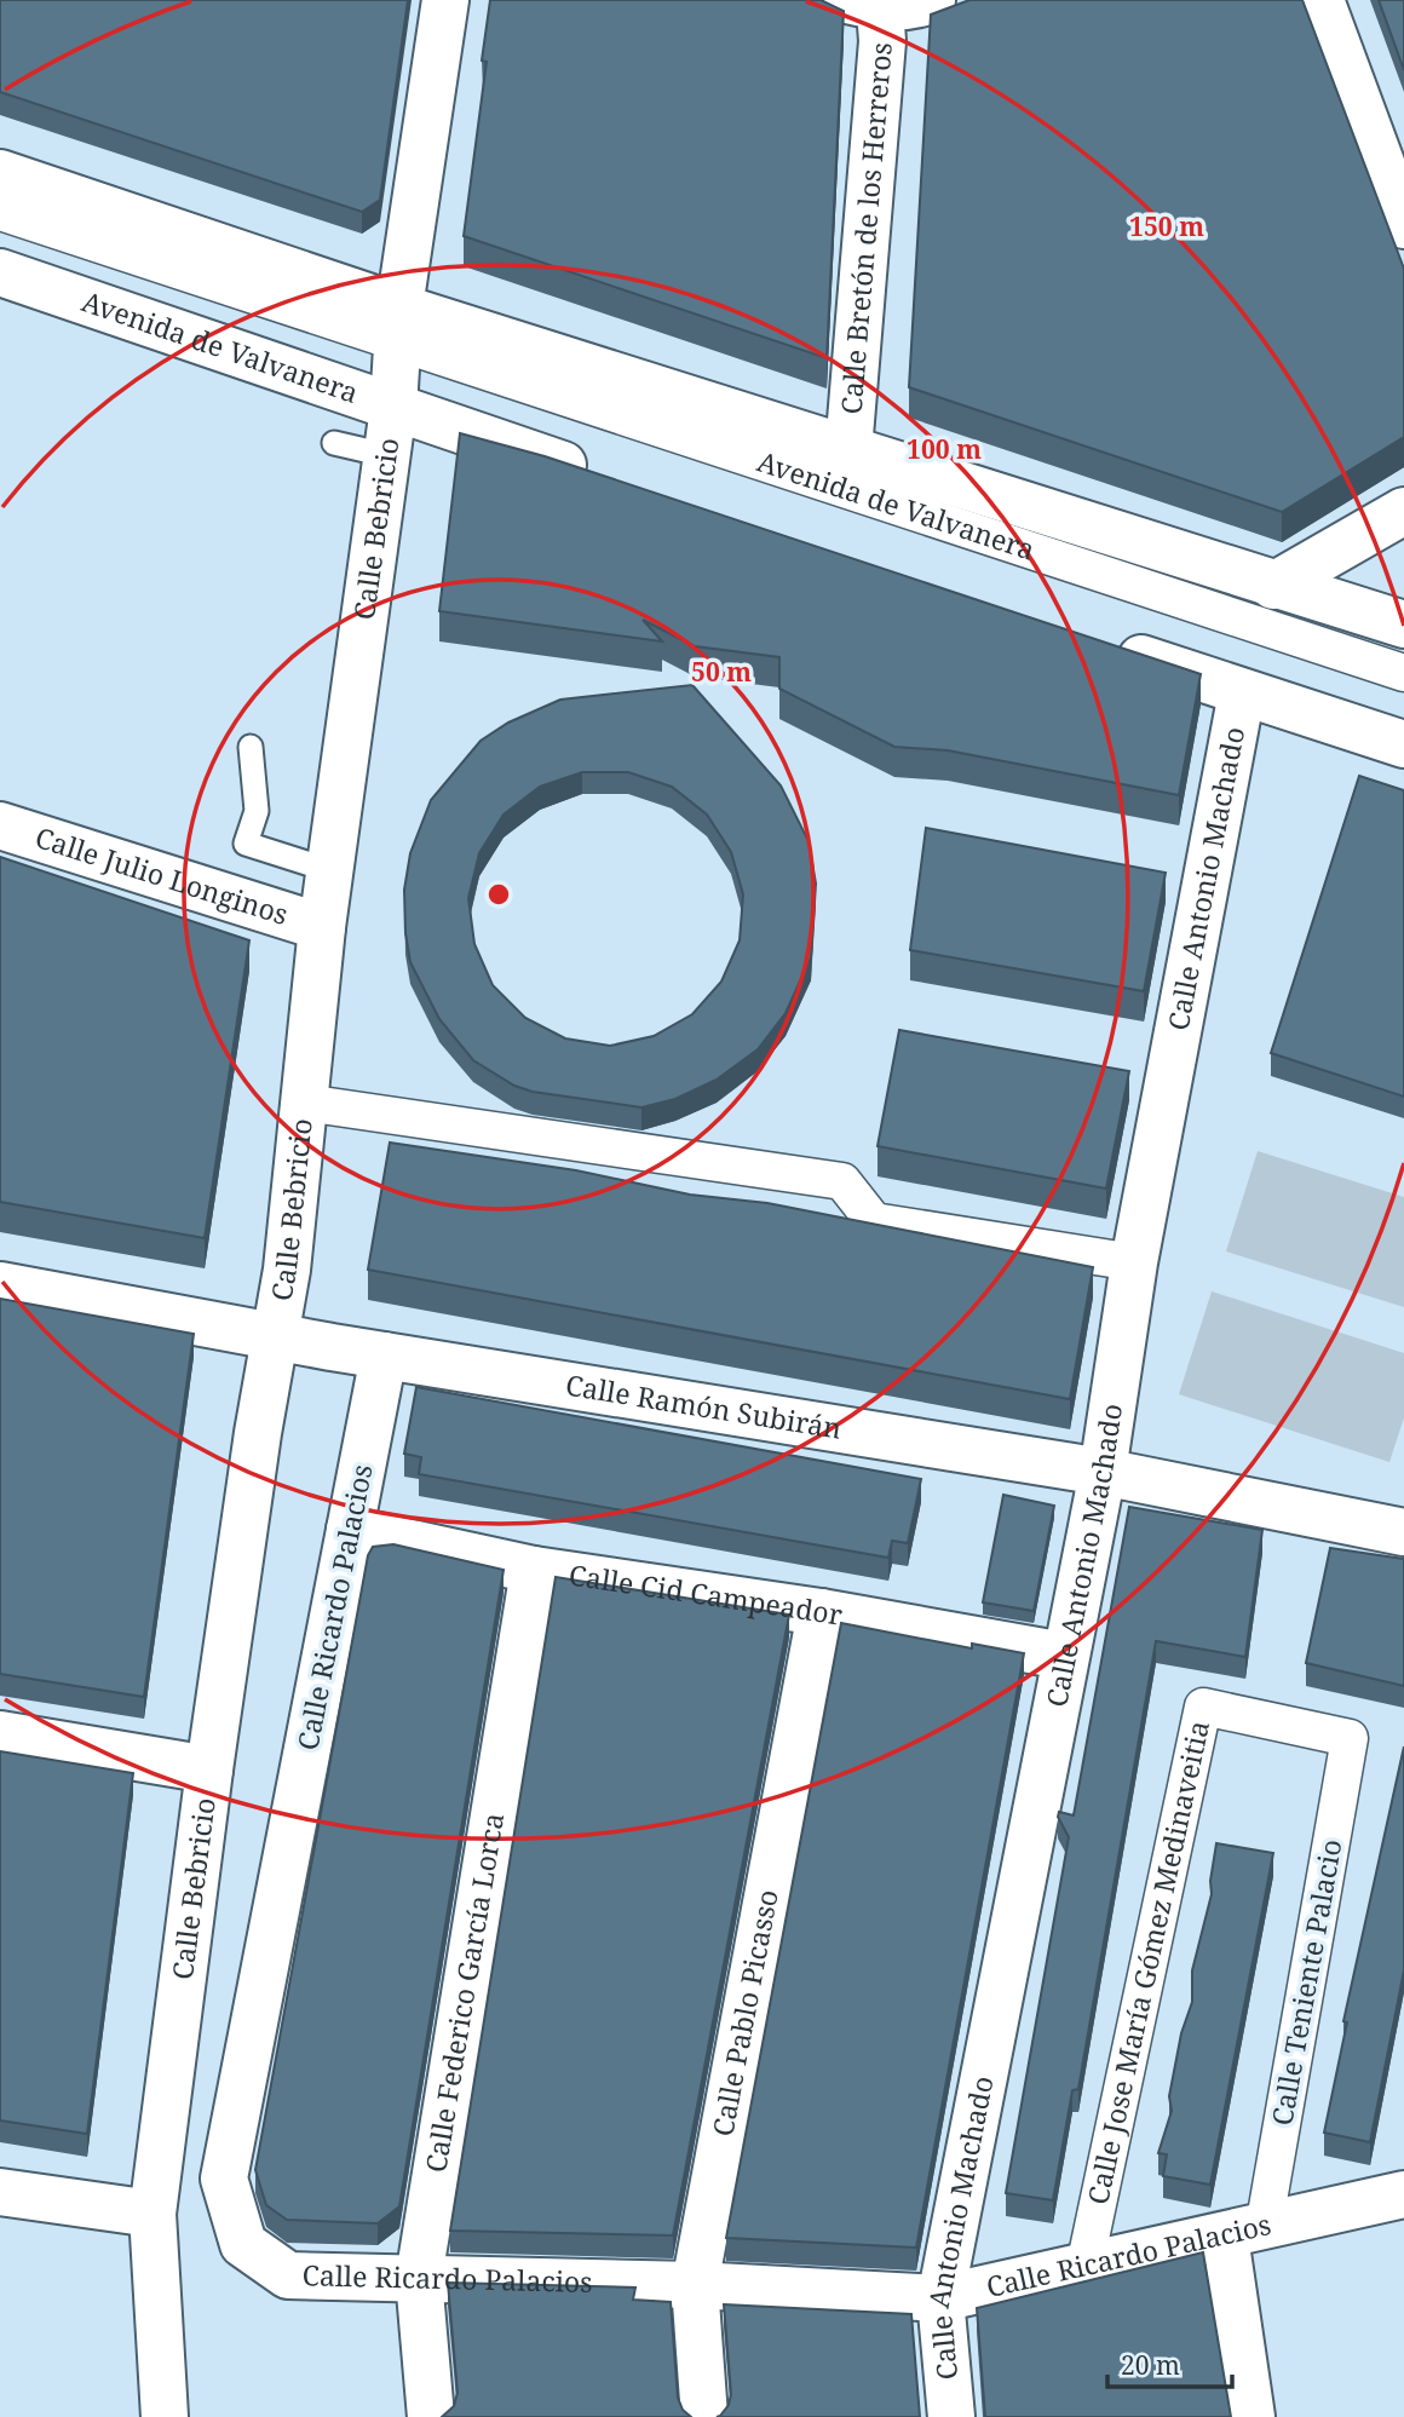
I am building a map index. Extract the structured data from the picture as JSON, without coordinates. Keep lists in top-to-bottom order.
{
  "streets": {
    "street": [
      "Calle Bretón de los Herreros",
      "Avenida de Valvanera",
      "Calle Bebricio",
      "Calle Julio Longinos",
      "Calle Antonio Machado",
      "Calle Ramón Subirán",
      "Calle Cid Campeador",
      "Calle Ricardo Palacios",
      "Calle Jose María Gómez Medinaveitia",
      "Calle Teniente Palacio",
      "Calle Federico García Lorca",
      "Calle Pablo Picasso"
    ]
  },
  "crossings": [
    ["Calle Bretón de los Herreros", "Avenida de Valvanera"],
    ["Avenida de Valvanera", "Calle Bebricio"],
    ["Calle Bebricio", "Calle Julio Longinos"],
    ["Calle Bebricio", "Calle Ramón Subirán"],
    ["Calle Antonio Machado", "Calle Ramón Subirán"],
    ["Calle Antonio Machado", "Calle Cid Campeador"],
    ["Calle Antonio Machado", "Calle Ricardo Palacios"],
    ["Calle Ramón Subirán", "Calle Ricardo Palacios"],
    ["Calle Cid Campeador", "Calle Ricardo Palacios"],
    ["Calle Cid Campeador", "Calle Federico García Lorca"],
    ["Calle Cid Campeador", "Calle Pablo Picasso"],
    ["Calle Ricardo Palacios", "Calle Jose María Gómez Medinaveitia"],
    ["Calle Ricardo Palacios", "Calle Teniente Palacio"],
    ["Calle Ricardo Palacios", "Calle Federico García Lorca"],
    ["Calle Ricardo Palacios", "Calle Pablo Picasso"],
    ["Calle Jose María Gómez Medinaveitia", "Calle Teniente Palacio"]
  ],
  "scale_bar": "20 m",
  "rings": ["150 m", "100 m", "50 m"]
}
